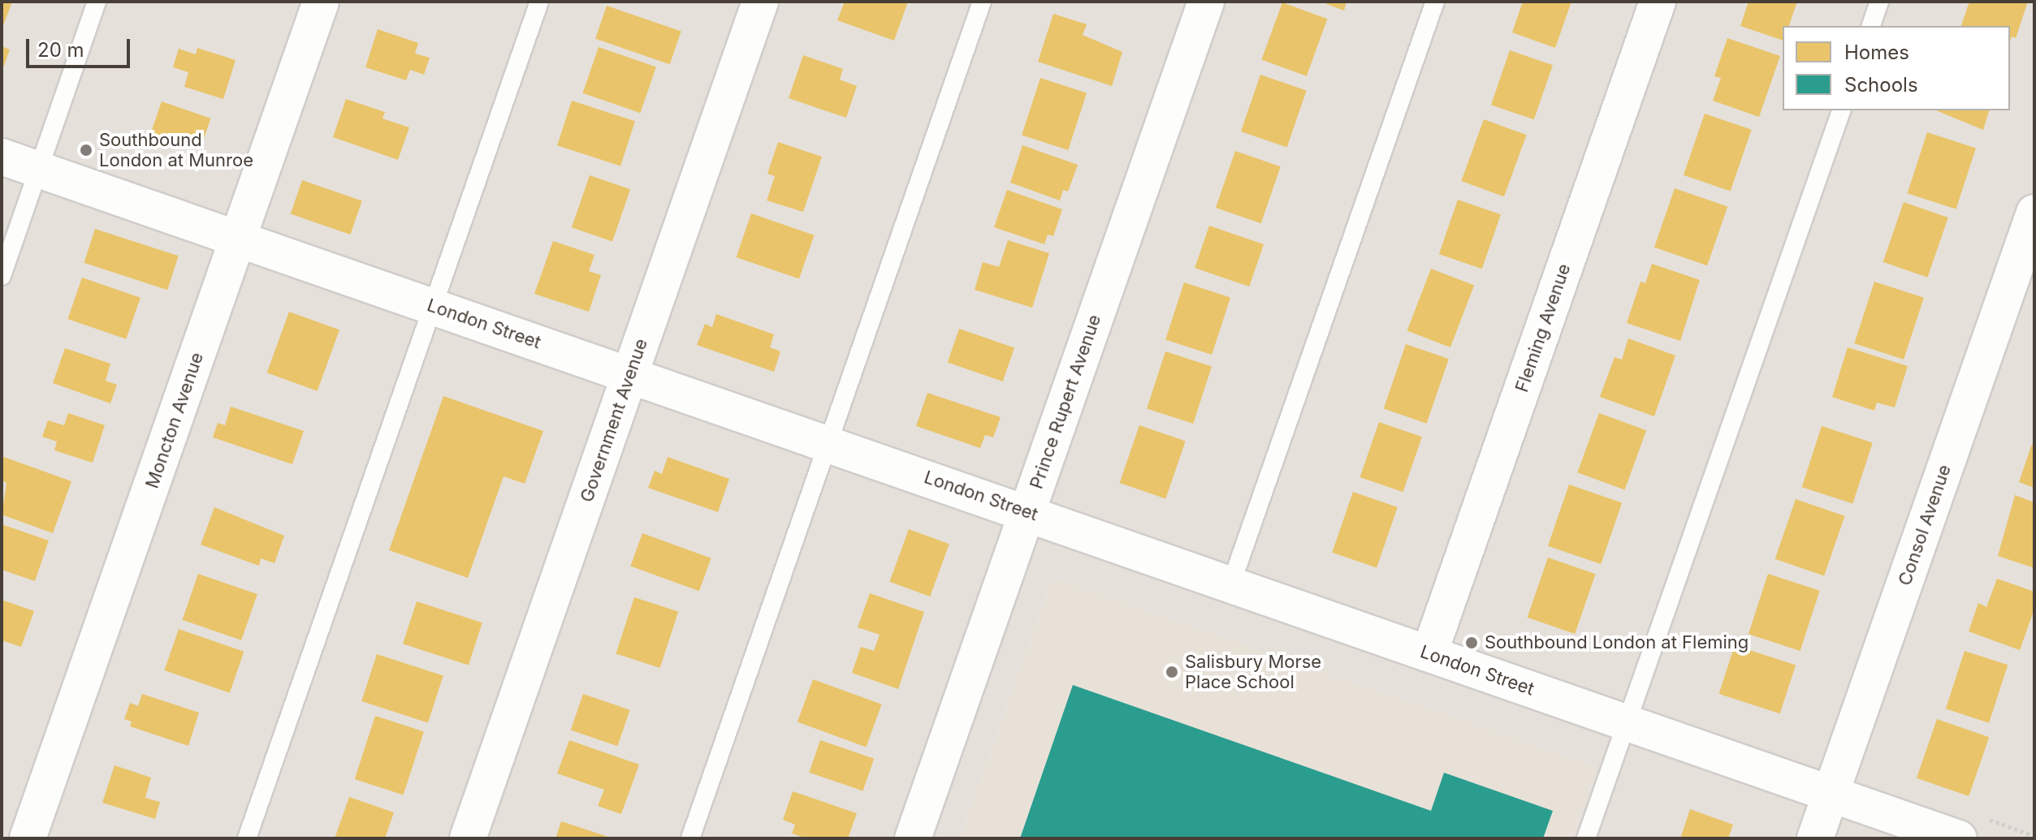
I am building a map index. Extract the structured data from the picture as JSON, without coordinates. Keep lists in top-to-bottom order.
{
  "streets": {
    "street": [
      "London Street",
      "Fleming Avenue",
      "Prince Rupert Avenue",
      "Moncton Avenue",
      "Government Avenue",
      "Consol Avenue"
    ]
  },
  "crossings": [
    ["London Street", "Fleming Avenue"],
    ["London Street", "Prince Rupert Avenue"],
    ["London Street", "Moncton Avenue"],
    ["London Street", "Government Avenue"],
    ["London Street", "Consol Avenue"]
  ],
  "places": ["Southbound London at Munroe", "Southbound London at Fleming", "Salisbury Morse Place School"],
  "legend": ["Homes", "Schools"],
  "scale_bar": "20 m"
}
